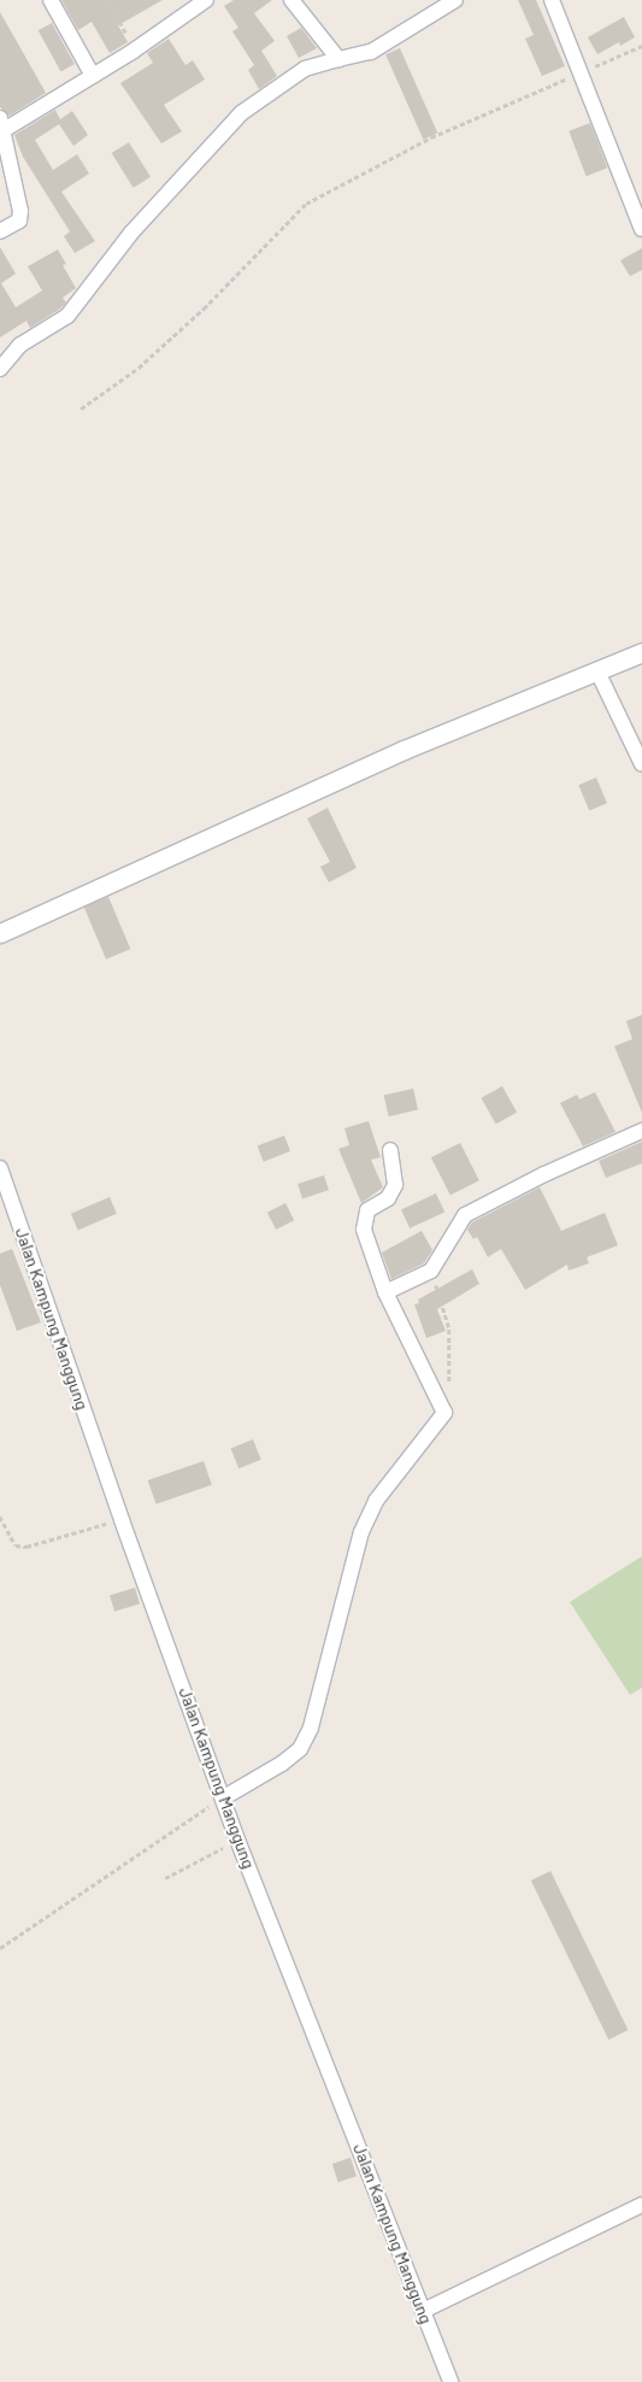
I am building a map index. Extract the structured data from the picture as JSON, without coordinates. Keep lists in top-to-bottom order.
{
  "streets": {
    "street": ["Jalan Kampung Manggung"]
  }
}
